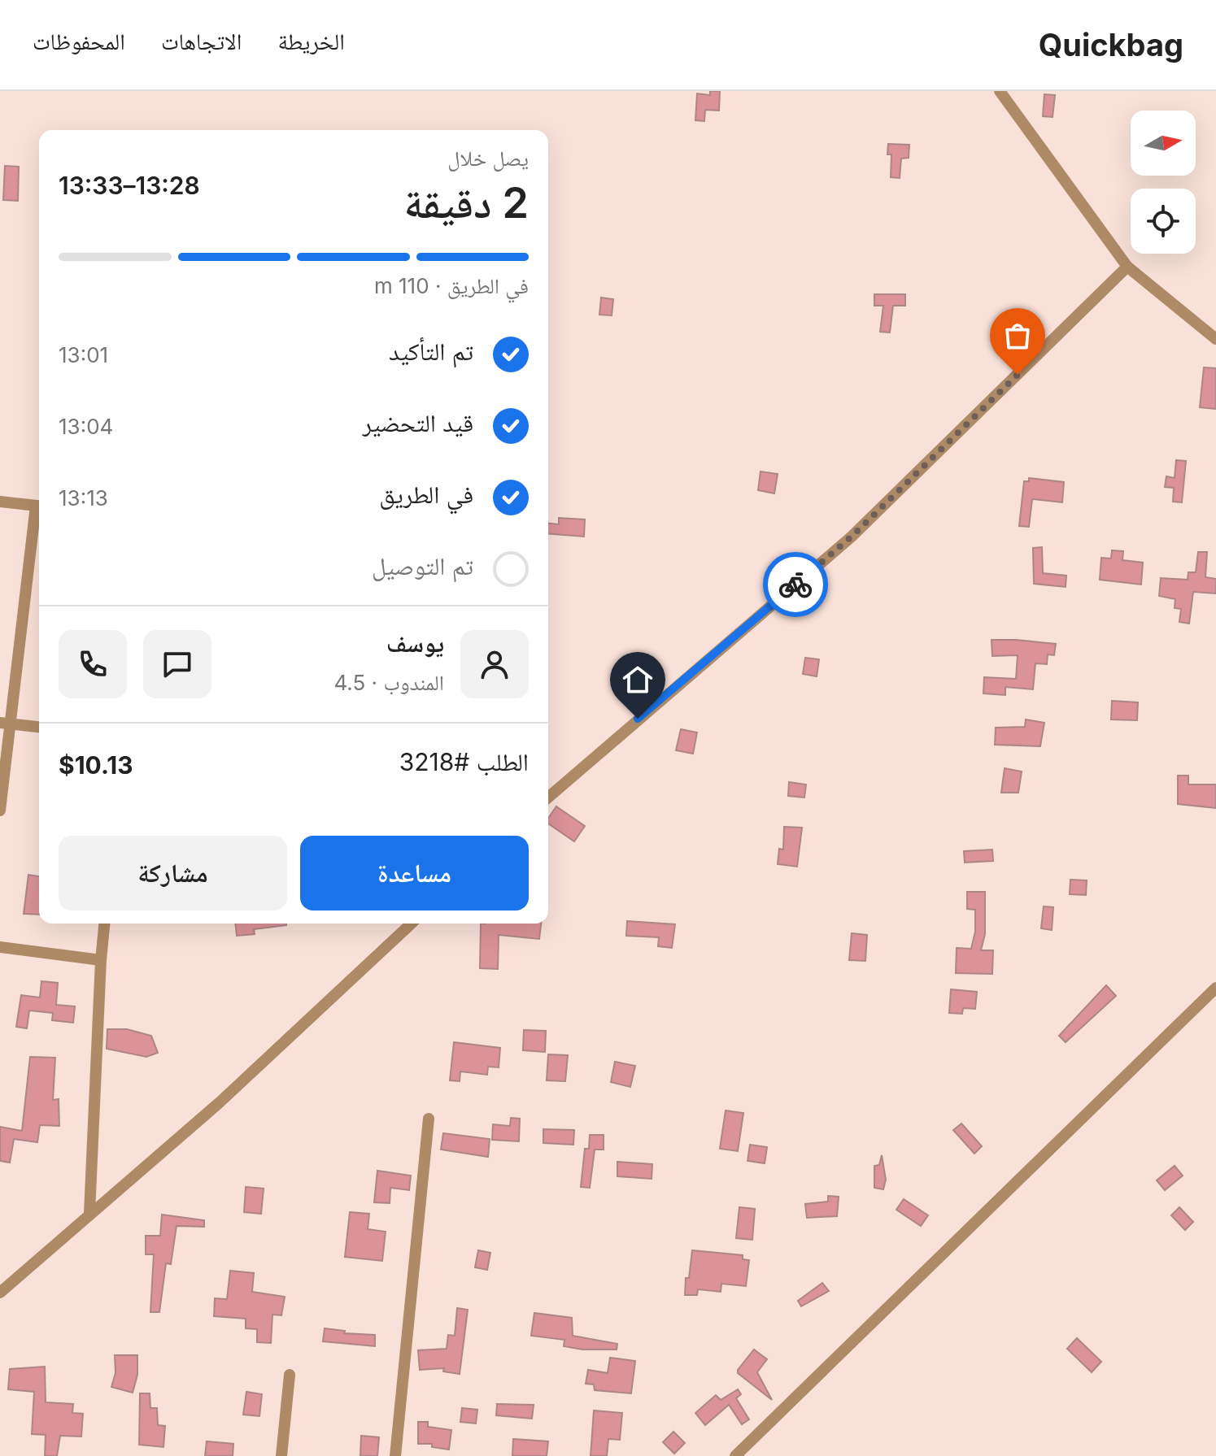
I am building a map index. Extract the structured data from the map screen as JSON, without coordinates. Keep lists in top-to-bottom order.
{
  "north": "right",
  "page": {
    "header": "Quickbag",
    "nav": ["الخريطة", "الاتجاهات", "المحفوظات"],
    "heading": ["2 دقيقة", "يصل خلال", "13:28–13:33"],
    "panel": [
      "يوسف",
      "المندوب · 4.5",
      "الطلب #3218",
      "$10.13"
    ],
    "bar": "في الطريق · 110 m",
    "list": [
      ["تم التأكيد", "13:01"],
      ["قيد التحضير", "13:04"],
      ["في الطريق", "13:13"],
      "تم التوصيل"
    ],
    "buttons": ["مساعدة", "مشاركة"]
  }
}
